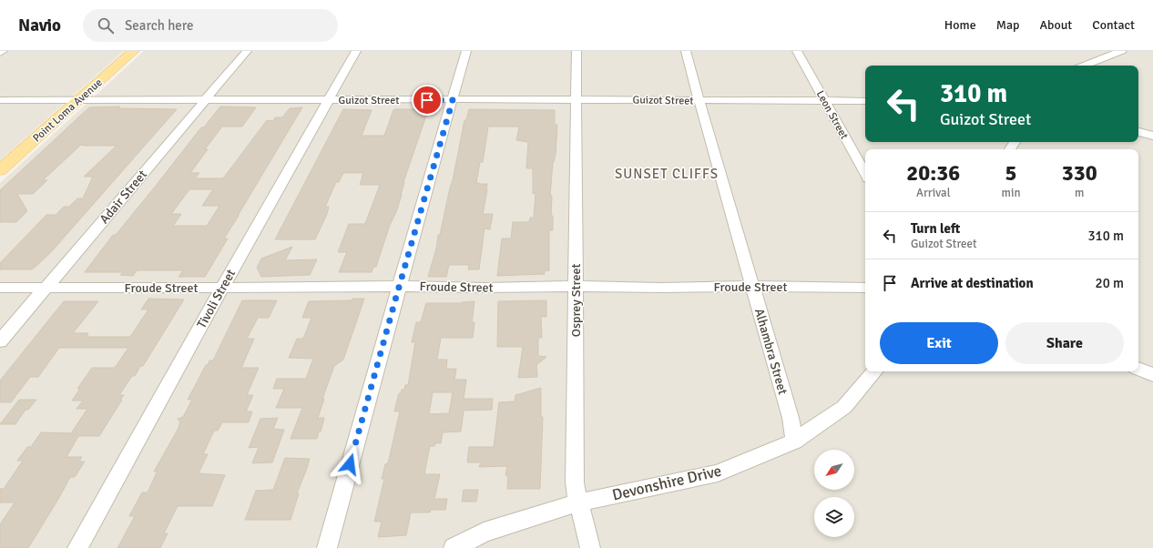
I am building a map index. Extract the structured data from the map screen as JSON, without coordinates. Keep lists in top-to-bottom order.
{
  "streets": {
    "main road": ["Point Loma Avenue"],
    "street": [
      "Guizot Street",
      "Leon Street",
      "Adair Street",
      "Froude Street",
      "Tivoli Street",
      "Osprey Street",
      "Alhambra Street",
      "Devonshire Drive"
    ]
  },
  "crossings": [
    ["Guizot Street", "Point Loma Avenue"],
    ["Guizot Street", "Leon Street"],
    ["Guizot Street", "Adair Street"],
    ["Guizot Street", "Tivoli Street"],
    ["Guizot Street", "Osprey Street"],
    ["Guizot Street", "Alhambra Street"],
    ["Adair Street", "Froude Street"],
    ["Froude Street", "Tivoli Street"],
    ["Froude Street", "Osprey Street"],
    ["Froude Street", "Alhambra Street"],
    ["Osprey Street", "Devonshire Drive"],
    ["Alhambra Street", "Devonshire Drive"]
  ],
  "districts": ["SUNSET CLIFFS"],
  "north": "bottom left",
  "page": {
    "header": "Navio",
    "search": "Search here",
    "nav": [
      "Home",
      "Map",
      "About",
      "Contact"
    ],
    "turn": ["310 m", "Guizot Street"],
    "eta": [
      "20:36",
      "Arrival",
      "5",
      "min",
      "330",
      "m"
    ],
    "list": [
      {
        "name": "Turn left",
        "note": "Guizot Street",
        "value": "310 m"
      },
      {
        "name": "Arrive at destination",
        "value": "20 m"
      }
    ],
    "buttons": ["Exit", "Share"]
  }
}
